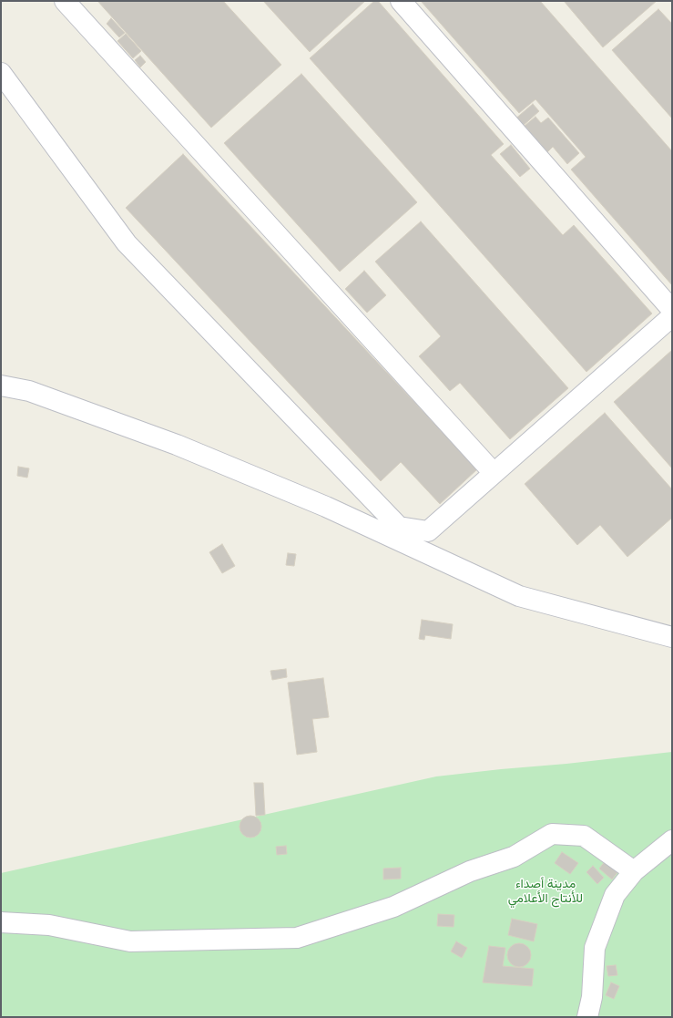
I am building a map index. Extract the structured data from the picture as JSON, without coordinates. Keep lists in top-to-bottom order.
{
  "parks": ["مدينة أصداء للأنتاج الأعلامي"]
}
